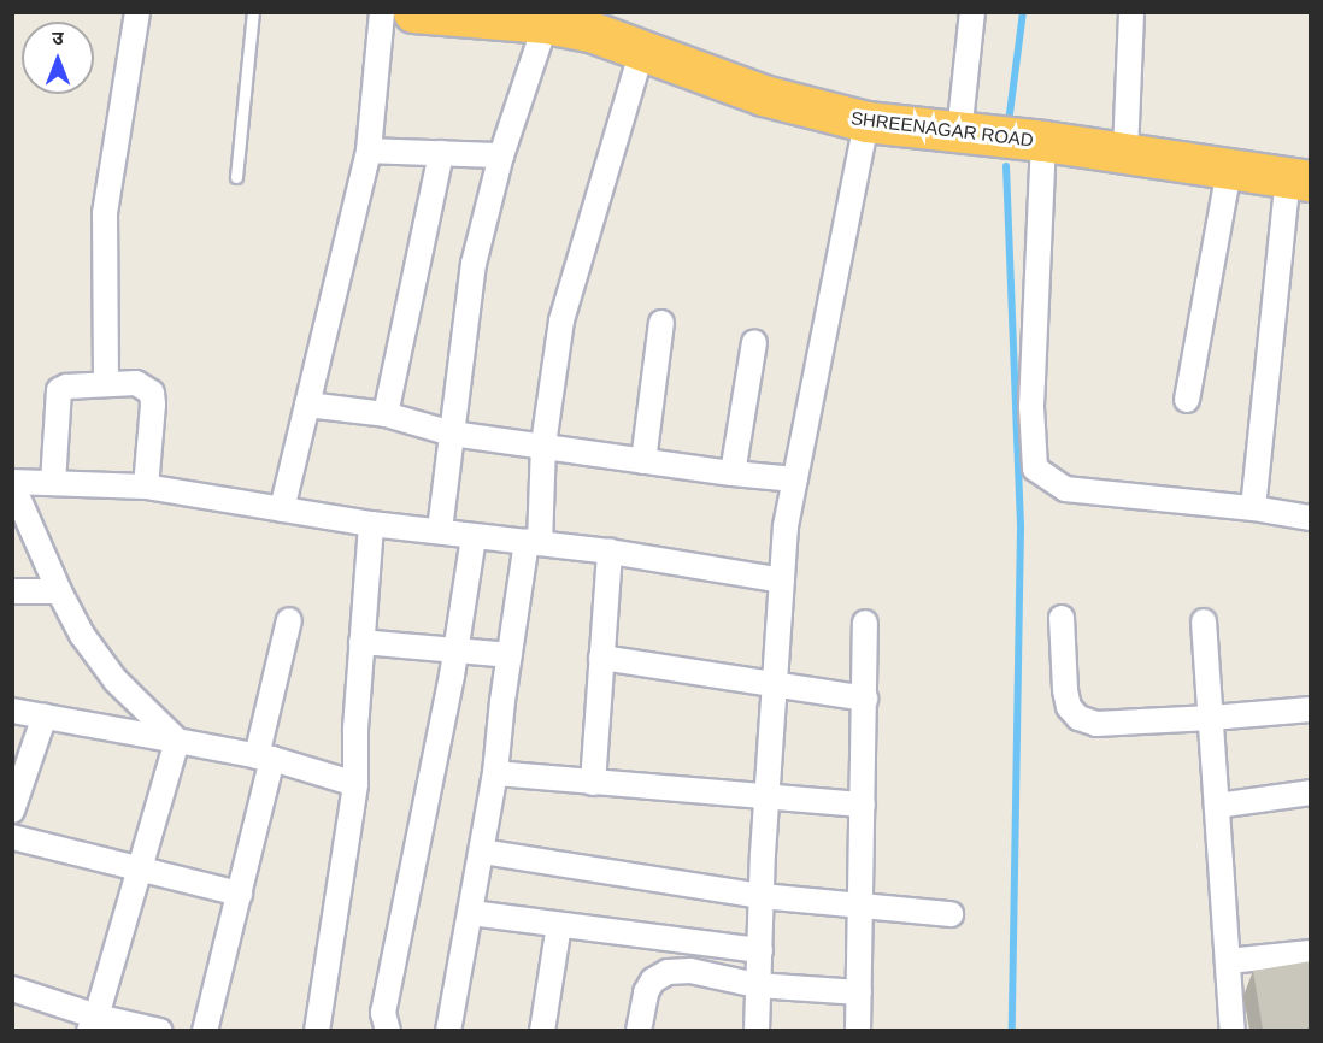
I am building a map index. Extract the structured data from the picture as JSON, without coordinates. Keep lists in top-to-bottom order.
{
  "streets": {
    "highway": ["SHREENAGAR ROAD"]
  },
  "north": "top"
}
